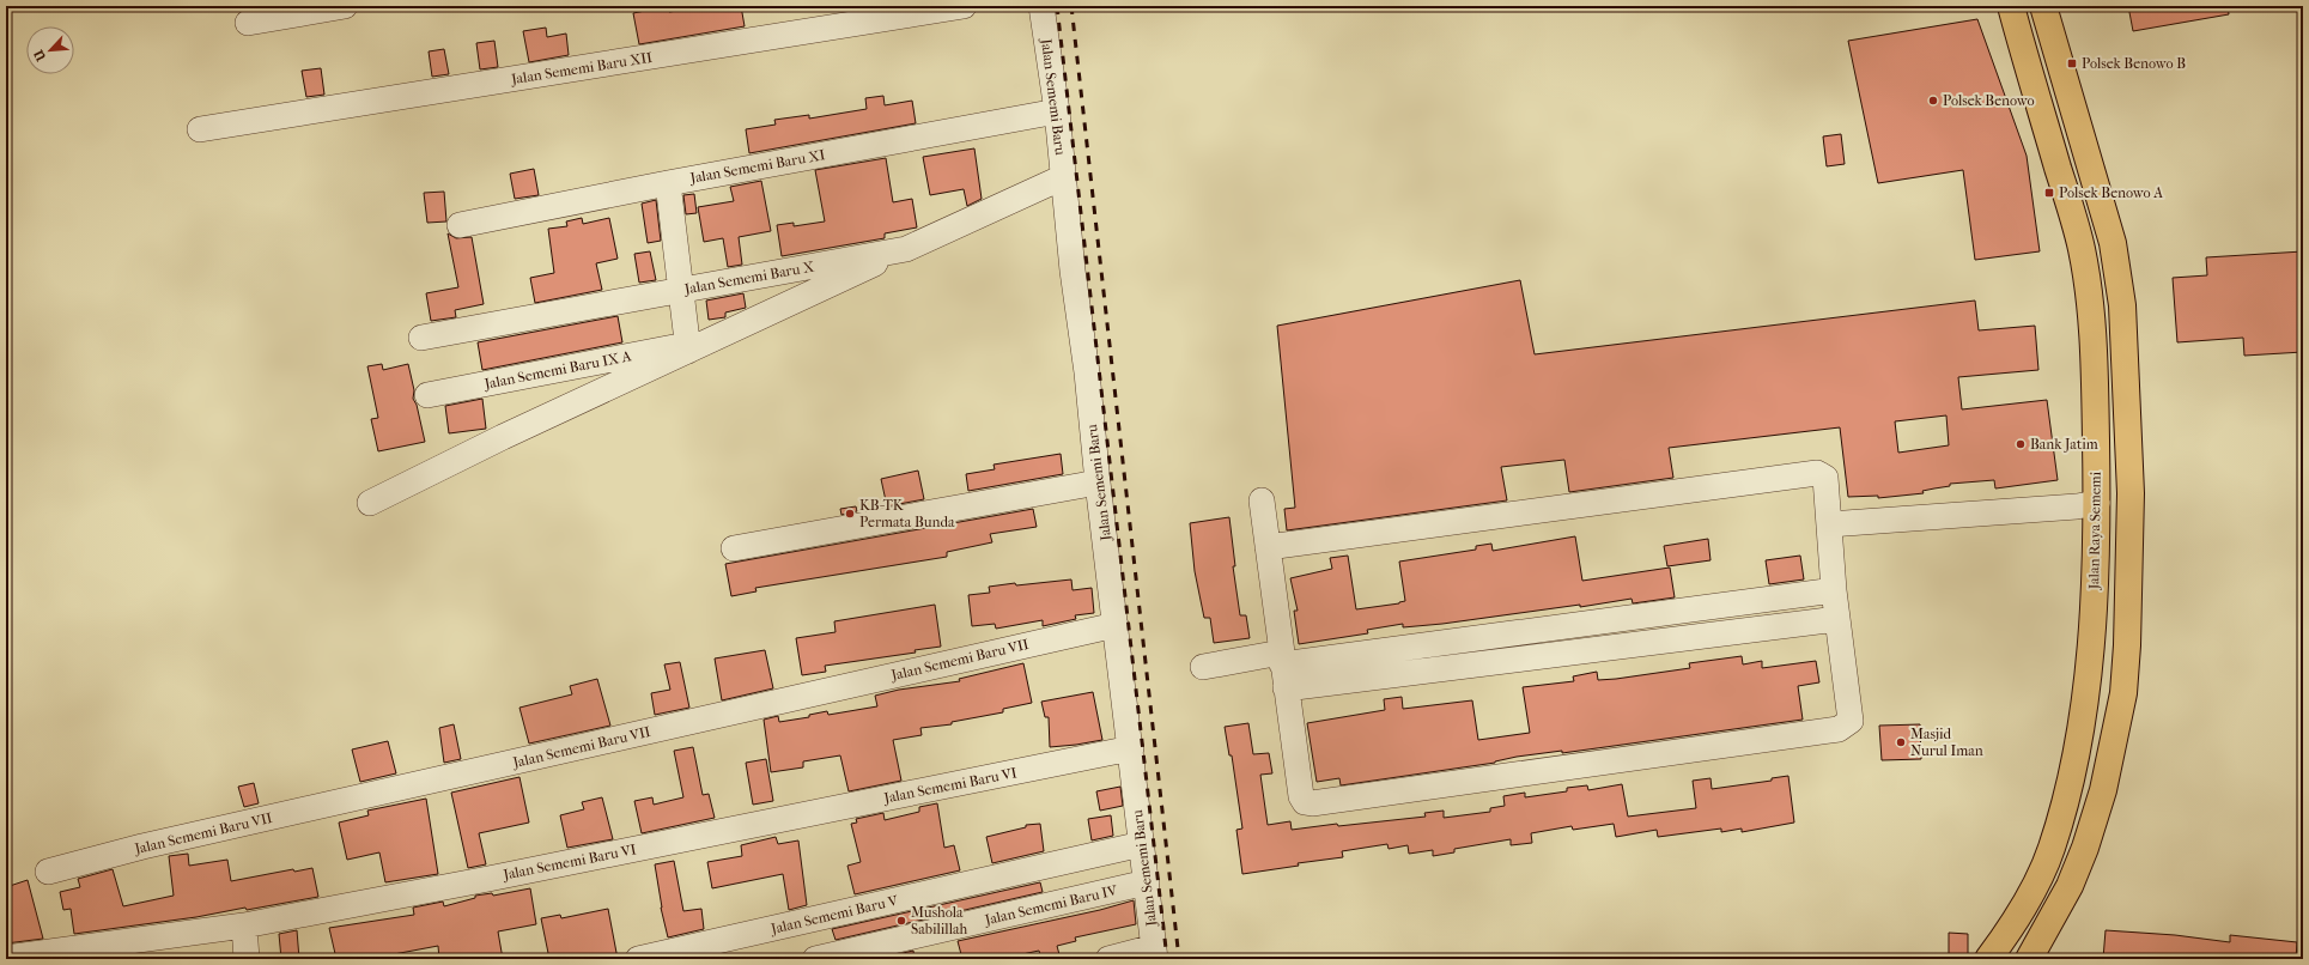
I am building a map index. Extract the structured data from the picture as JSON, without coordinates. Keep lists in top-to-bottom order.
{
  "streets": {
    "main road": ["Jalan Raya Sememi"],
    "street": [
      "Jalan Sememi Baru XII",
      "Jalan Sememi Baru",
      "Jalan Sememi Baru XI",
      "Jalan Sememi Baru X",
      "Jalan Sememi Baru IX A",
      "Jalan Sememi Baru VII",
      "Jalan Sememi Baru VI",
      "Jalan Sememi Baru IV",
      "Jalan Sememi Baru V"
    ]
  },
  "crossings": [
    ["Jalan Sememi Baru", "Jalan Sememi Baru XI"],
    ["Jalan Sememi Baru", "Jalan Sememi Baru X"],
    ["Jalan Sememi Baru", "Jalan Sememi Baru VII"],
    ["Jalan Sememi Baru", "Jalan Sememi Baru VI"],
    ["Jalan Sememi Baru", "Jalan Sememi Baru IV"],
    ["Jalan Sememi Baru", "Jalan Sememi Baru V"]
  ],
  "places": {
    "transit": ["Polsek Benowo B", "Polsek Benowo A"],
    "other": [
      "Polsek Benowo",
      "Bank Jatim",
      "KB-TK Permata Bunda",
      "Masjid Nurul Iman",
      "Mushola Sabilillah"
    ]
  },
  "north": "bottom left"
}
